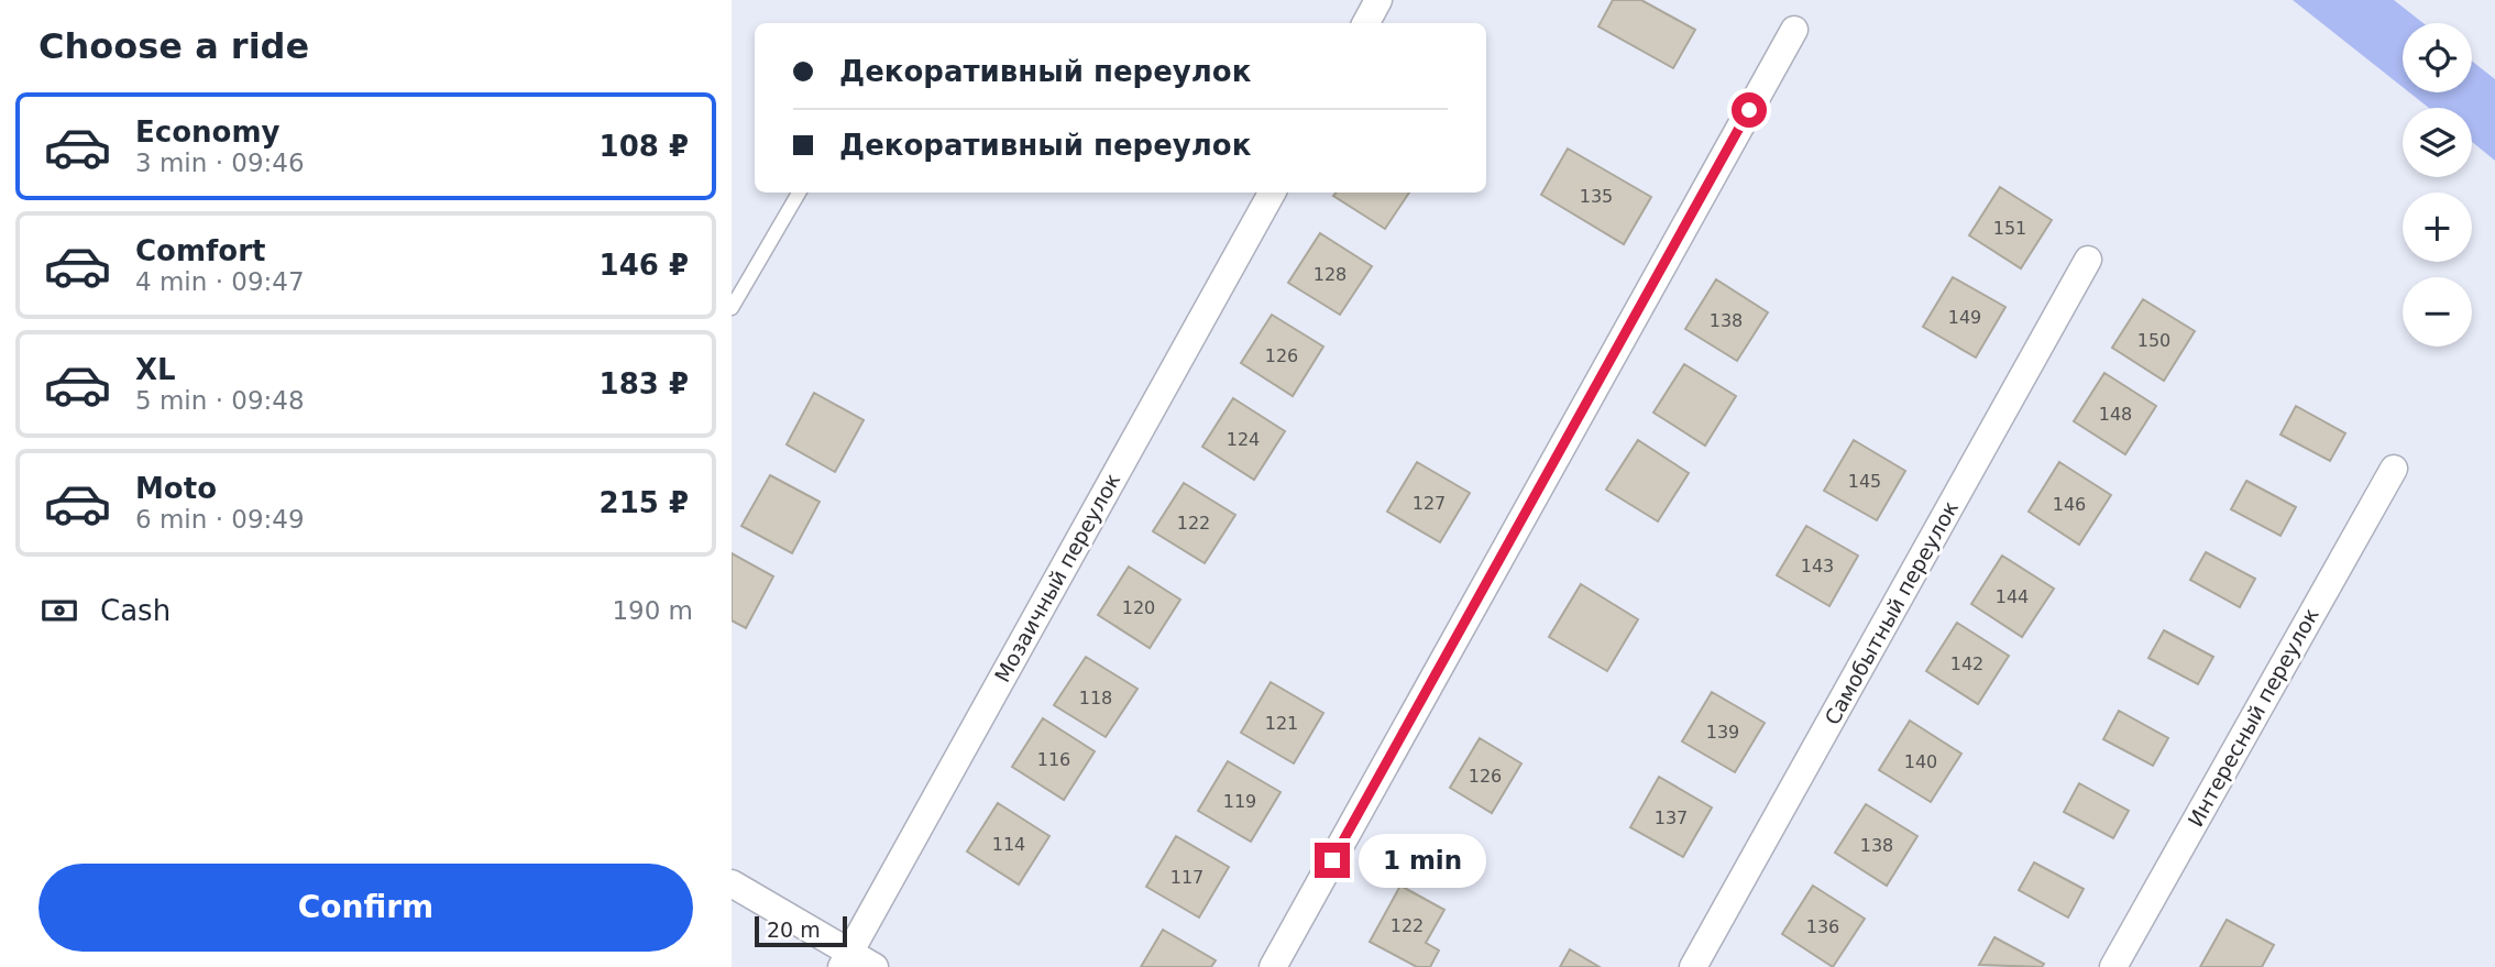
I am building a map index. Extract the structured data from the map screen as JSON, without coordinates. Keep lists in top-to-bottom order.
{
  "streets": {
    "street": ["Мозаичный переулок", "Самобытный переулок", "Интересный переулок"]
  },
  "house_numbers": [
    "135",
    "151",
    "128",
    "149",
    "138",
    "150",
    "126",
    "148",
    "124",
    "145",
    "127",
    "146",
    "122",
    "143",
    "144",
    "120",
    "142",
    "118",
    "121",
    "139",
    "116",
    "140",
    "126",
    "119",
    "137",
    "114",
    "138",
    "117",
    "122",
    "136"
  ],
  "scale_bar": "20 m",
  "page": {
    "heading": "Choose a ride",
    "map_buttons": ["+", "−"],
    "banner": ["Декоративный переулок", "Декоративный переулок"],
    "list": [
      {
        "name": "Economy",
        "note": "3 min · 09:46",
        "value": "108 ₽"
      },
      {
        "name": "Comfort",
        "note": "4 min · 09:47",
        "value": "146 ₽"
      },
      {
        "name": "XL",
        "note": "5 min · 09:48",
        "value": "183 ₽"
      },
      {
        "name": "Moto",
        "note": "6 min · 09:49",
        "value": "215 ₽"
      }
    ],
    "pay": ["Cash", "190 m"],
    "bubble": "1 min",
    "buttons": "Confirm",
    "scale": "20 m"
  }
}
